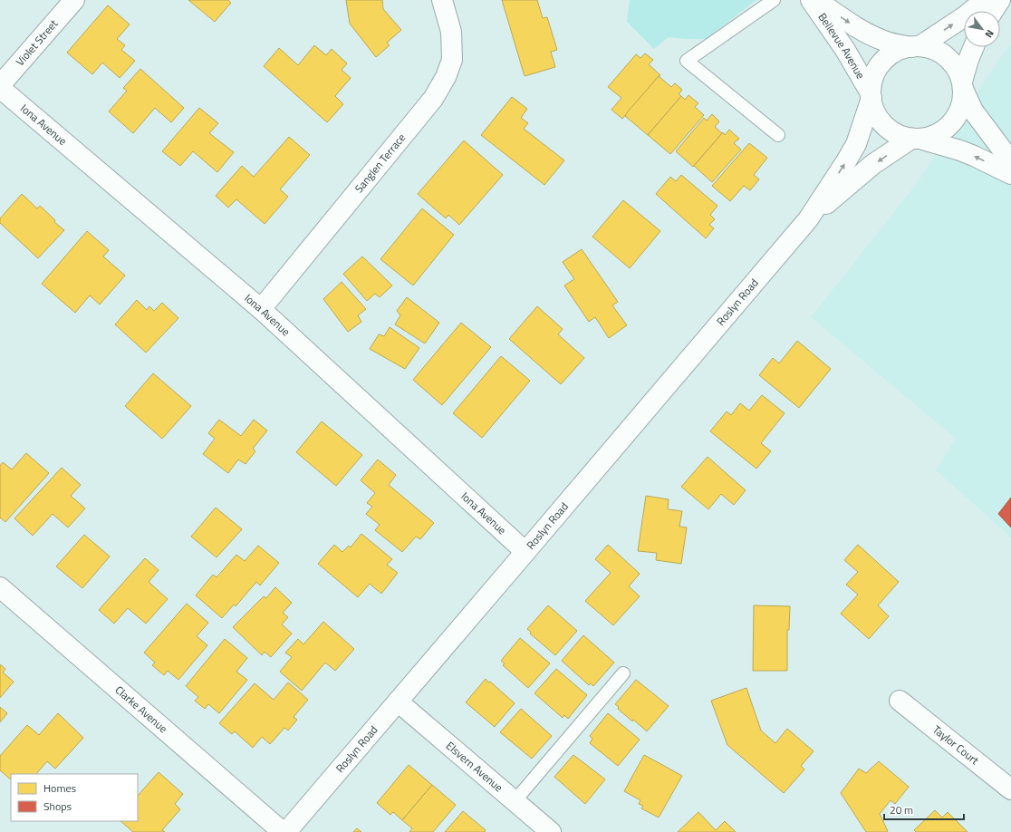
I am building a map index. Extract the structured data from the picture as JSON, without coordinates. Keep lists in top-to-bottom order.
{
  "streets": {
    "street": [
      "Violet Street",
      "Bellevue Avenue",
      "Iona Avenue",
      "Sanglen Terrace",
      "Roslyn Road",
      "Clarke Avenue",
      "Taylor Court",
      "Elsvern Avenue"
    ]
  },
  "crossings": [
    ["Violet Street", "Iona Avenue"],
    ["Bellevue Avenue", "Roslyn Road"],
    ["Iona Avenue", "Sanglen Terrace"],
    ["Iona Avenue", "Roslyn Road"],
    ["Roslyn Road", "Elsvern Avenue"]
  ],
  "one_way": ["Bellevue Avenue"],
  "legend": ["Homes", "Shops"],
  "scale_bar": "20 m",
  "north": "bottom right"
}
